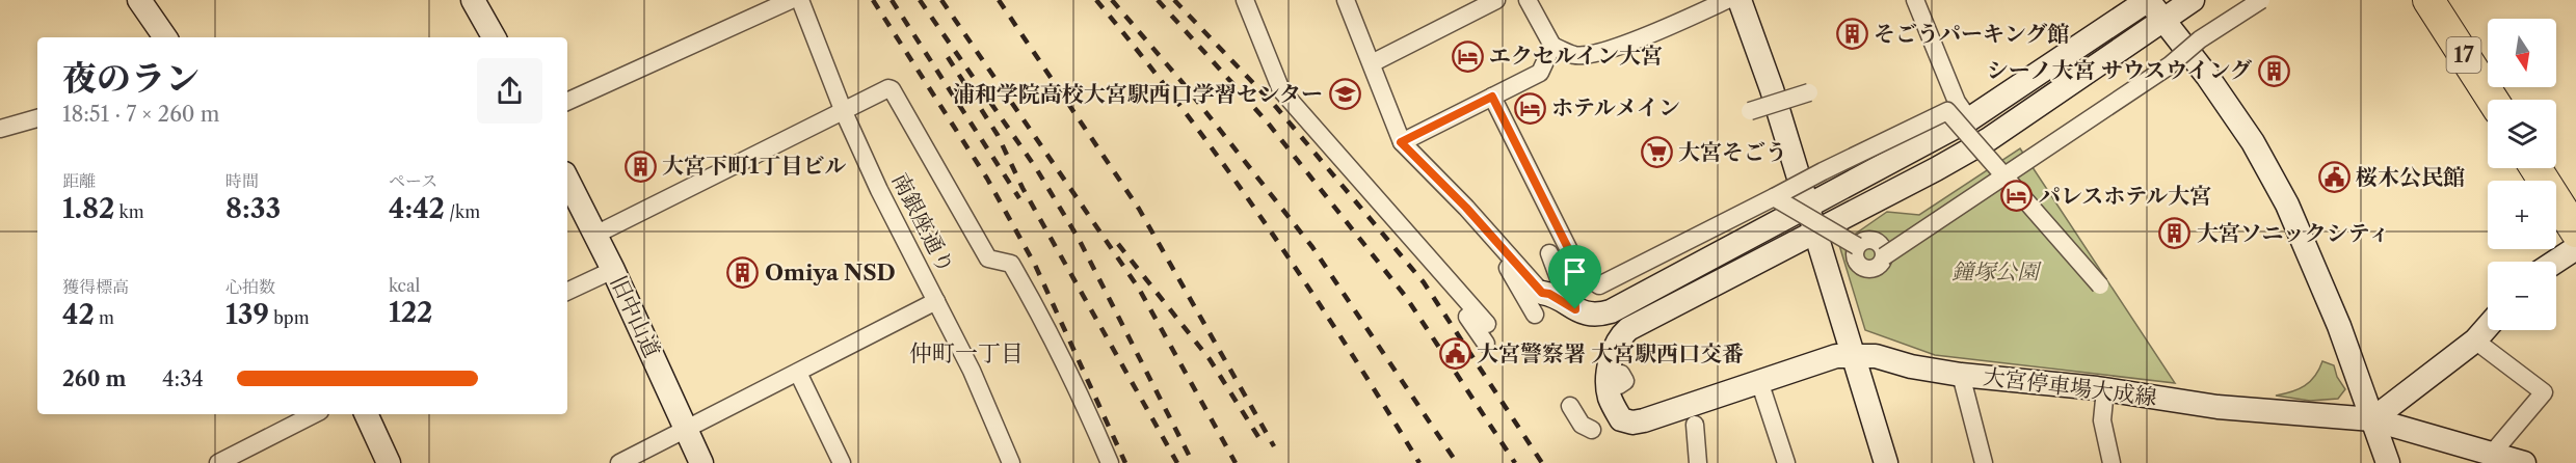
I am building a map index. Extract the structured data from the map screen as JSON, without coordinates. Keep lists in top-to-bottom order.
{
  "streets": {
    "highway": ["17"],
    "street": ["南銀座通り", "旧中山道", "大宮停車場大成線"]
  },
  "districts": ["仲町一丁目"],
  "parks": ["鐘塚公園"],
  "places": {
    "building": [
      "そごうパーキング館",
      "シーノ大宮 サウスウイング",
      "大宮下町1丁目ビル",
      "大宮ソニックシティ",
      "Omiya NSD"
    ],
    "hotel": ["エクセルイン大宮", "ホテルメイン", "パレスホテル大宮"],
    "school or university": ["浦和学院高校大宮駅西口学習センター"],
    "supermarket": ["大宮そごう"],
    "public building": ["桜木公民館", "大宮警察署 大宮駅西口交番"]
  },
  "north": "bottom",
  "page": {
    "map_buttons": ["+", "−"],
    "heading": ["夜のラン", "18:51 · 7 × 260 m"],
    "stats": [
      ["距離", "1.82 km"],
      ["時間", "8:33"],
      ["ペース", "4:42 /km"],
      ["獲得標高", "42 m"],
      ["心拍数", "139 bpm"],
      ["kcal", "122"]
    ],
    "list": [
      {
        "name": "260 m",
        "note": "4:34"
      }
    ]
  }
}
